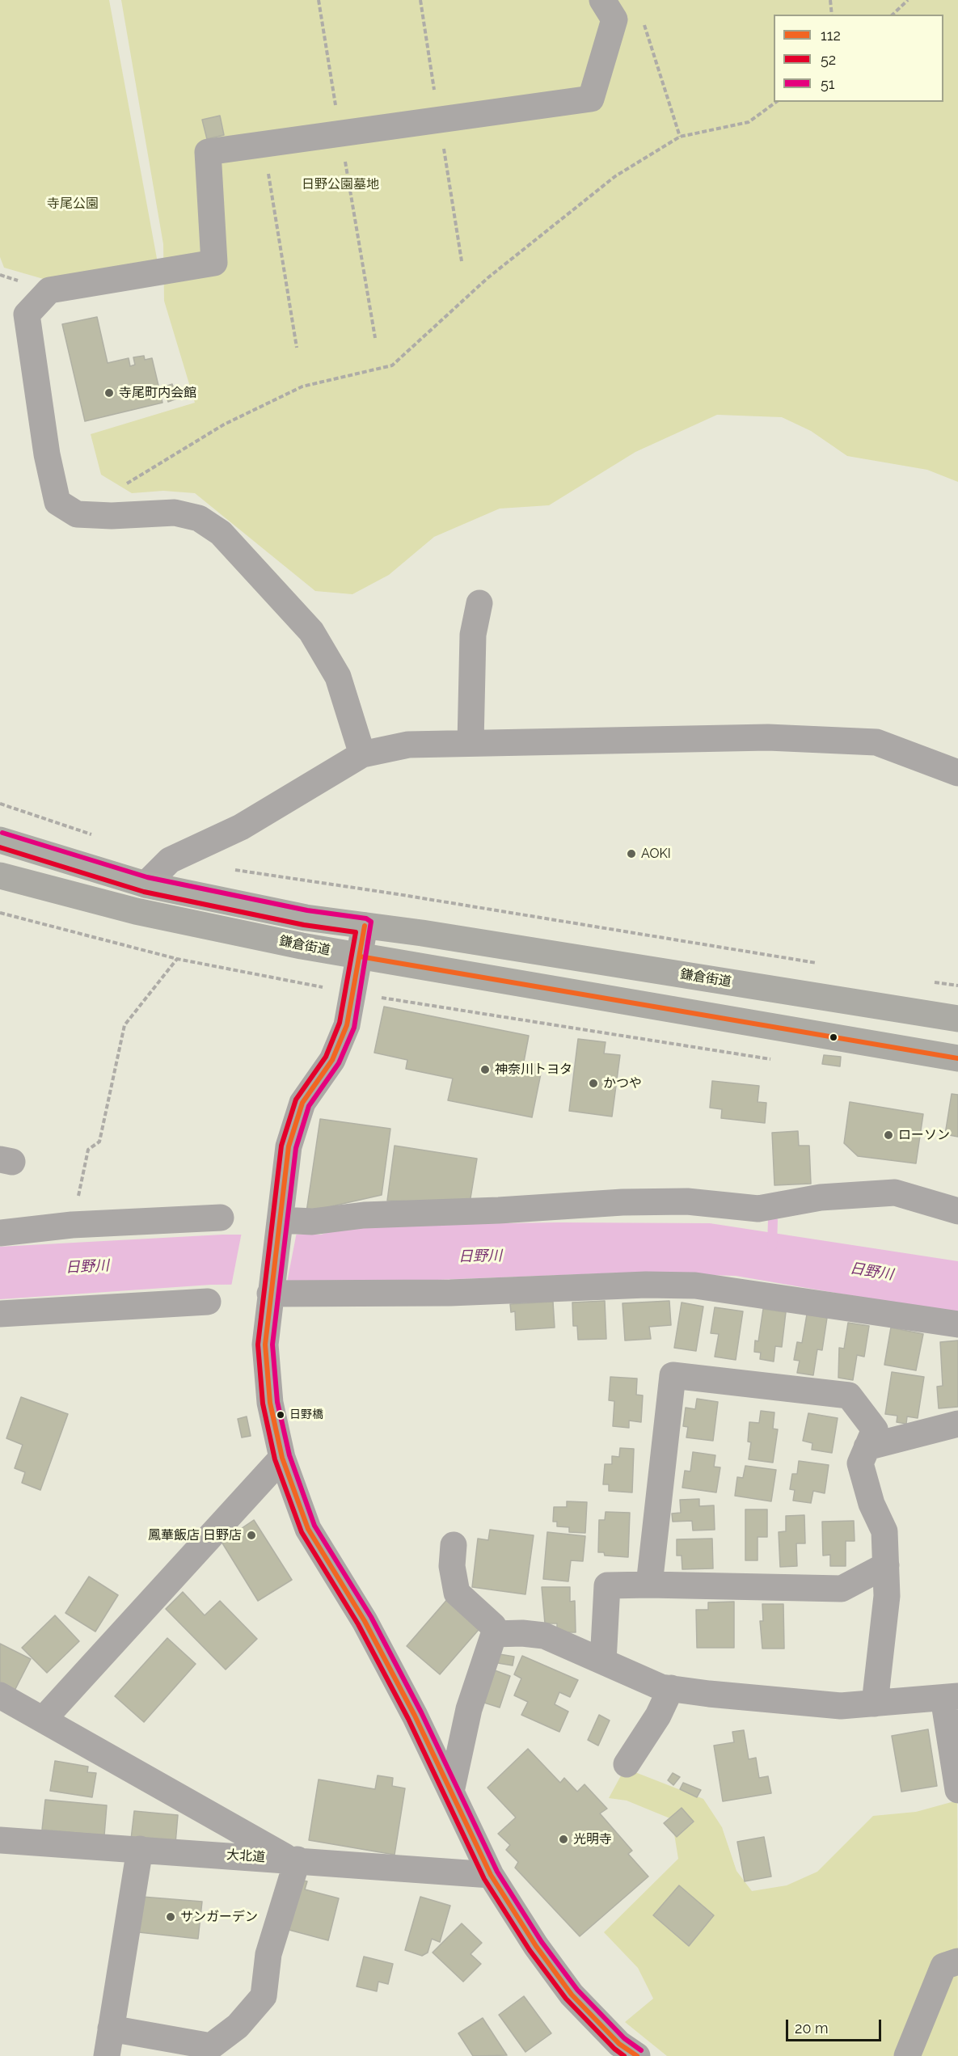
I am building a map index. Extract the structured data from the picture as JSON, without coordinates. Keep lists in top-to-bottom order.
{
  "streets": {
    "main road": ["鎌倉街道"],
    "street": ["大北道"]
  },
  "water": ["日野川"],
  "parks": ["日野公園墓地", "寺尾公園"],
  "places": [
    "寺尾町内会館",
    "AOKI",
    "神奈川トヨタ",
    "かつや",
    "ローソン",
    "日野橋",
    "鳳華飯店 日野店",
    "光明寺",
    "サンガーデン"
  ],
  "lines": ["transit line 51", "transit line 52", "transit line 112"],
  "legend": ["112", "52", "51"],
  "scale_bar": "20 m"
}
